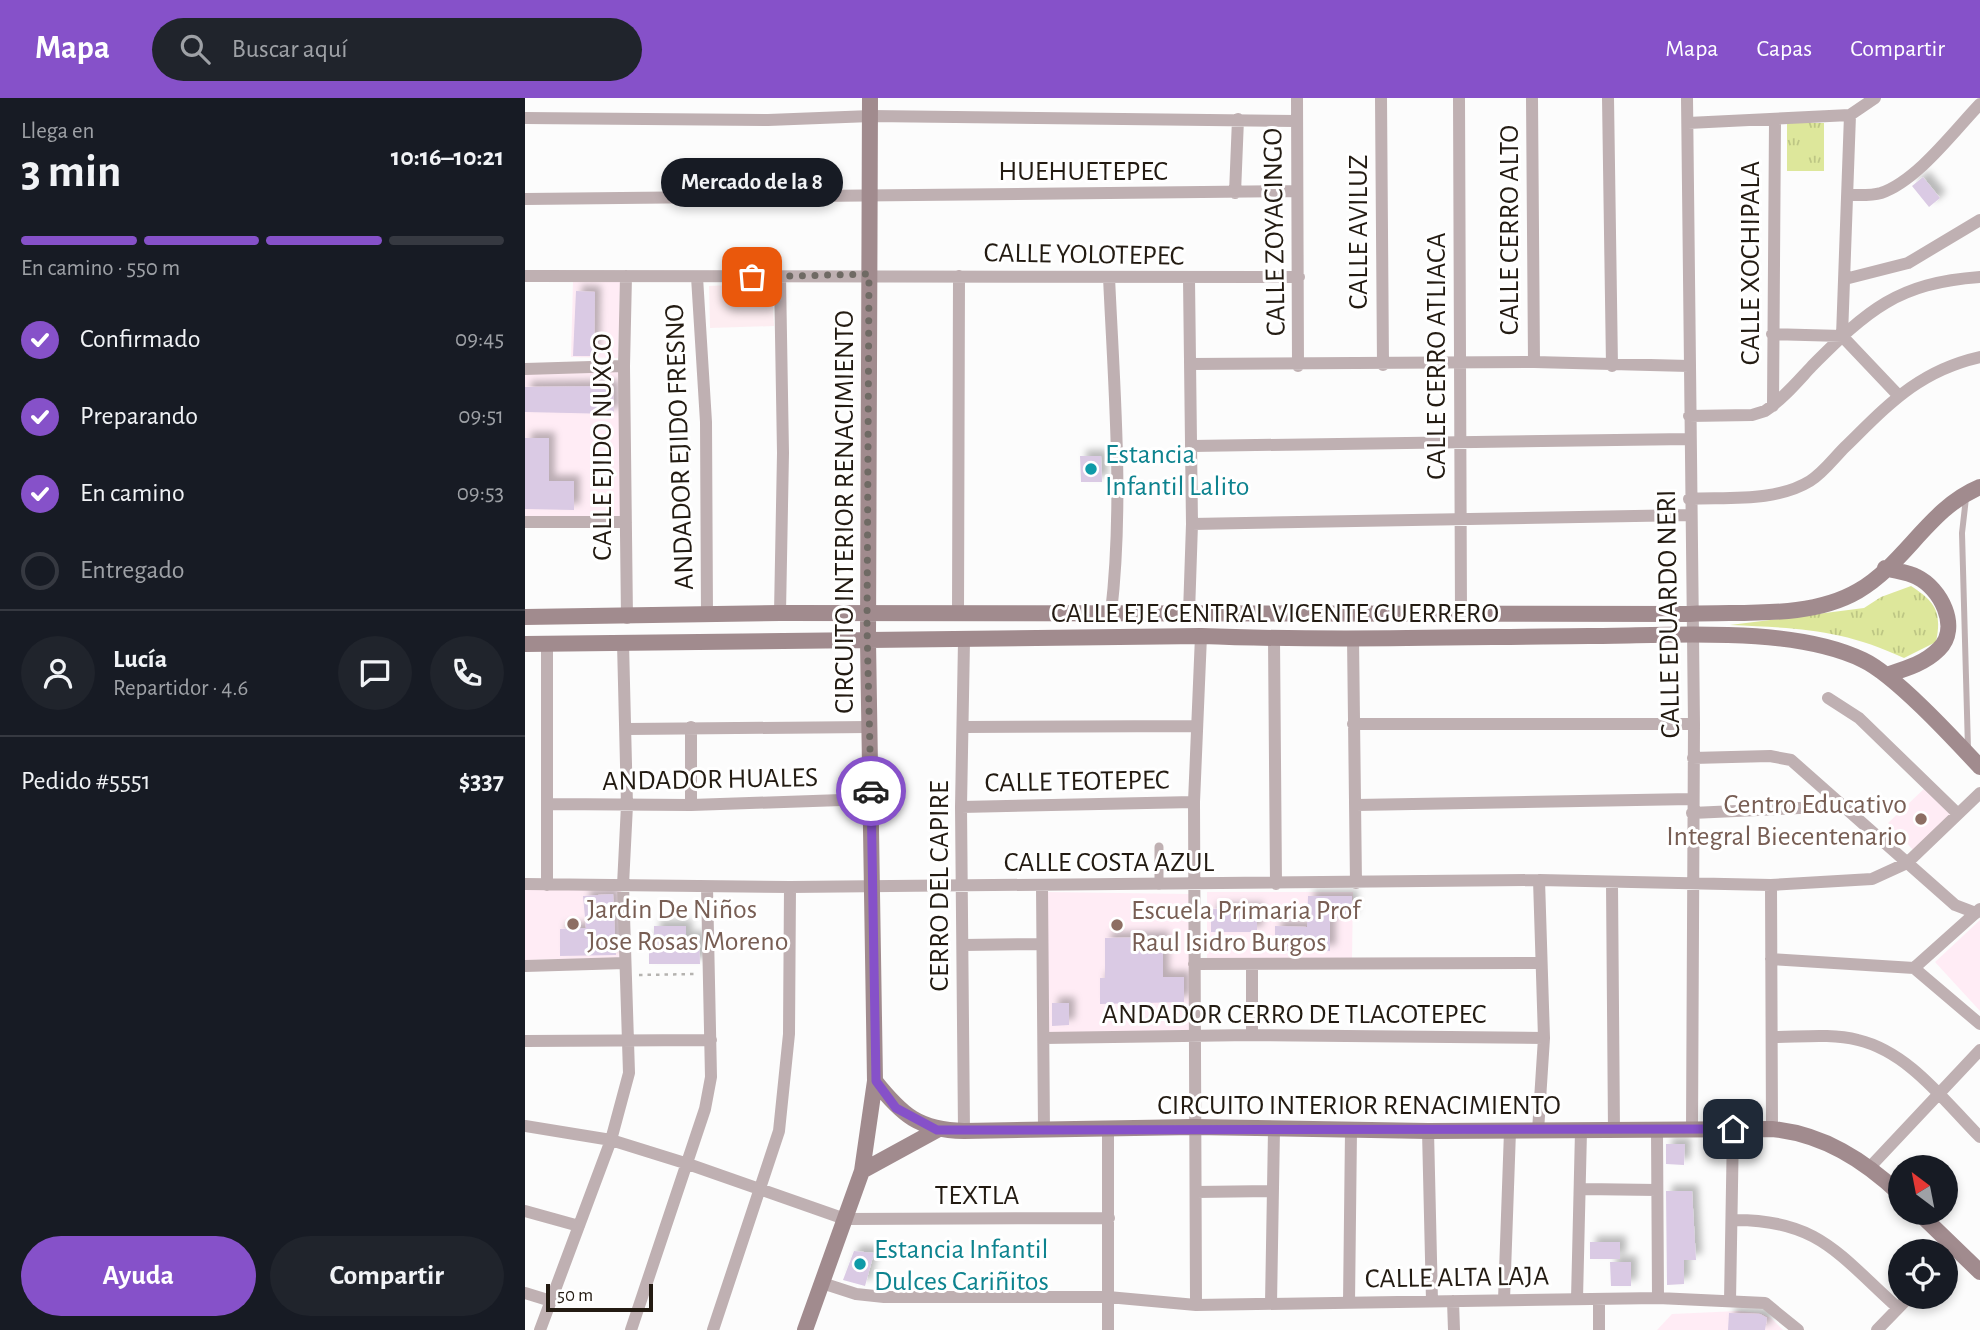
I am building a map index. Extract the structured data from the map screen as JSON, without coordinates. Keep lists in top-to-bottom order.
{
  "streets": {
    "main road": ["CIRCUITO INTERIOR RENACIMIENTO", "CALLE EJE CENTRAL VICENTE GUERRERO"],
    "street": [
      "HUEHUETEPEC",
      "CALLE CERRO ALTO",
      "CALLE ZOYACINGO",
      "CALLE AVILUZ",
      "CALLE YOLOTEPEC",
      "CALLE XOCHIPALA",
      "CALLE CERRO ATLIACA",
      "CALLE EJIDO NUXCO",
      "ANDADOR EJIDO FRESNO",
      "CALLE EDUARDO NERI",
      "ANDADOR HUALES",
      "CALLE TEOTEPEC",
      "CALLE COSTA AZUL",
      "CERRO DEL CAPIRE",
      "ANDADOR CERRO DE TLACOTEPEC",
      "TEXTLA",
      "CALLE ALTA LAJA"
    ]
  },
  "crossings": [
    ["HUEHUETEPEC", "CALLE ZOYACINGO"],
    ["HUEHUETEPEC", "CIRCUITO INTERIOR RENACIMIENTO"],
    ["CALLE ZOYACINGO", "CALLE YOLOTEPEC"],
    ["CALLE YOLOTEPEC", "CALLE EJIDO NUXCO"],
    ["CALLE YOLOTEPEC", "ANDADOR EJIDO FRESNO"],
    ["CALLE YOLOTEPEC", "CIRCUITO INTERIOR RENACIMIENTO"],
    ["CALLE CERRO ATLIACA", "CALLE EJE CENTRAL VICENTE GUERRERO"],
    ["CALLE EJIDO NUXCO", "CALLE EJE CENTRAL VICENTE GUERRERO"],
    ["ANDADOR EJIDO FRESNO", "CALLE EJE CENTRAL VICENTE GUERRERO"],
    ["CIRCUITO INTERIOR RENACIMIENTO", "CALLE EJE CENTRAL VICENTE GUERRERO"],
    ["CIRCUITO INTERIOR RENACIMIENTO", "CALLE EDUARDO NERI"],
    ["CIRCUITO INTERIOR RENACIMIENTO", "ANDADOR HUALES"],
    ["CIRCUITO INTERIOR RENACIMIENTO", "CALLE COSTA AZUL"],
    ["CIRCUITO INTERIOR RENACIMIENTO", "CERRO DEL CAPIRE"],
    ["CALLE EJE CENTRAL VICENTE GUERRERO", "CALLE EDUARDO NERI"],
    ["CALLE EJE CENTRAL VICENTE GUERRERO", "CERRO DEL CAPIRE"],
    ["CALLE EDUARDO NERI", "CALLE COSTA AZUL"],
    ["CALLE TEOTEPEC", "CERRO DEL CAPIRE"],
    ["CALLE COSTA AZUL", "CERRO DEL CAPIRE"]
  ],
  "places": [
    "Mercado de la 8",
    "Estancia Infantil Lalito",
    "Centro Educativo Integral Biecentenario",
    "Jardin De Niños Jose Rosas Moreno",
    "Escuela Primaria Prof Raul Isidro Burgos",
    "Estancia Infantil Dulces Cariñitos"
  ],
  "scale_bar": "50 m",
  "north": "top left",
  "page": {
    "header": "Mapa",
    "search": "Buscar aquí",
    "nav": ["Mapa", "Capas", "Compartir"],
    "heading": ["3 min", "Llega en", "10:16–10:21"],
    "panel": [
      "Lucía",
      "Repartidor · 4.6",
      "Pedido #5551",
      "$337"
    ],
    "bubble": "Mercado de la 8",
    "bar": "En camino · 550 m",
    "list": [
      ["Confirmado", "09:45"],
      ["Preparando", "09:51"],
      ["En camino", "09:53"],
      "Entregado"
    ],
    "buttons": ["Ayuda", "Compartir"],
    "scale": "50 m"
  }
}
